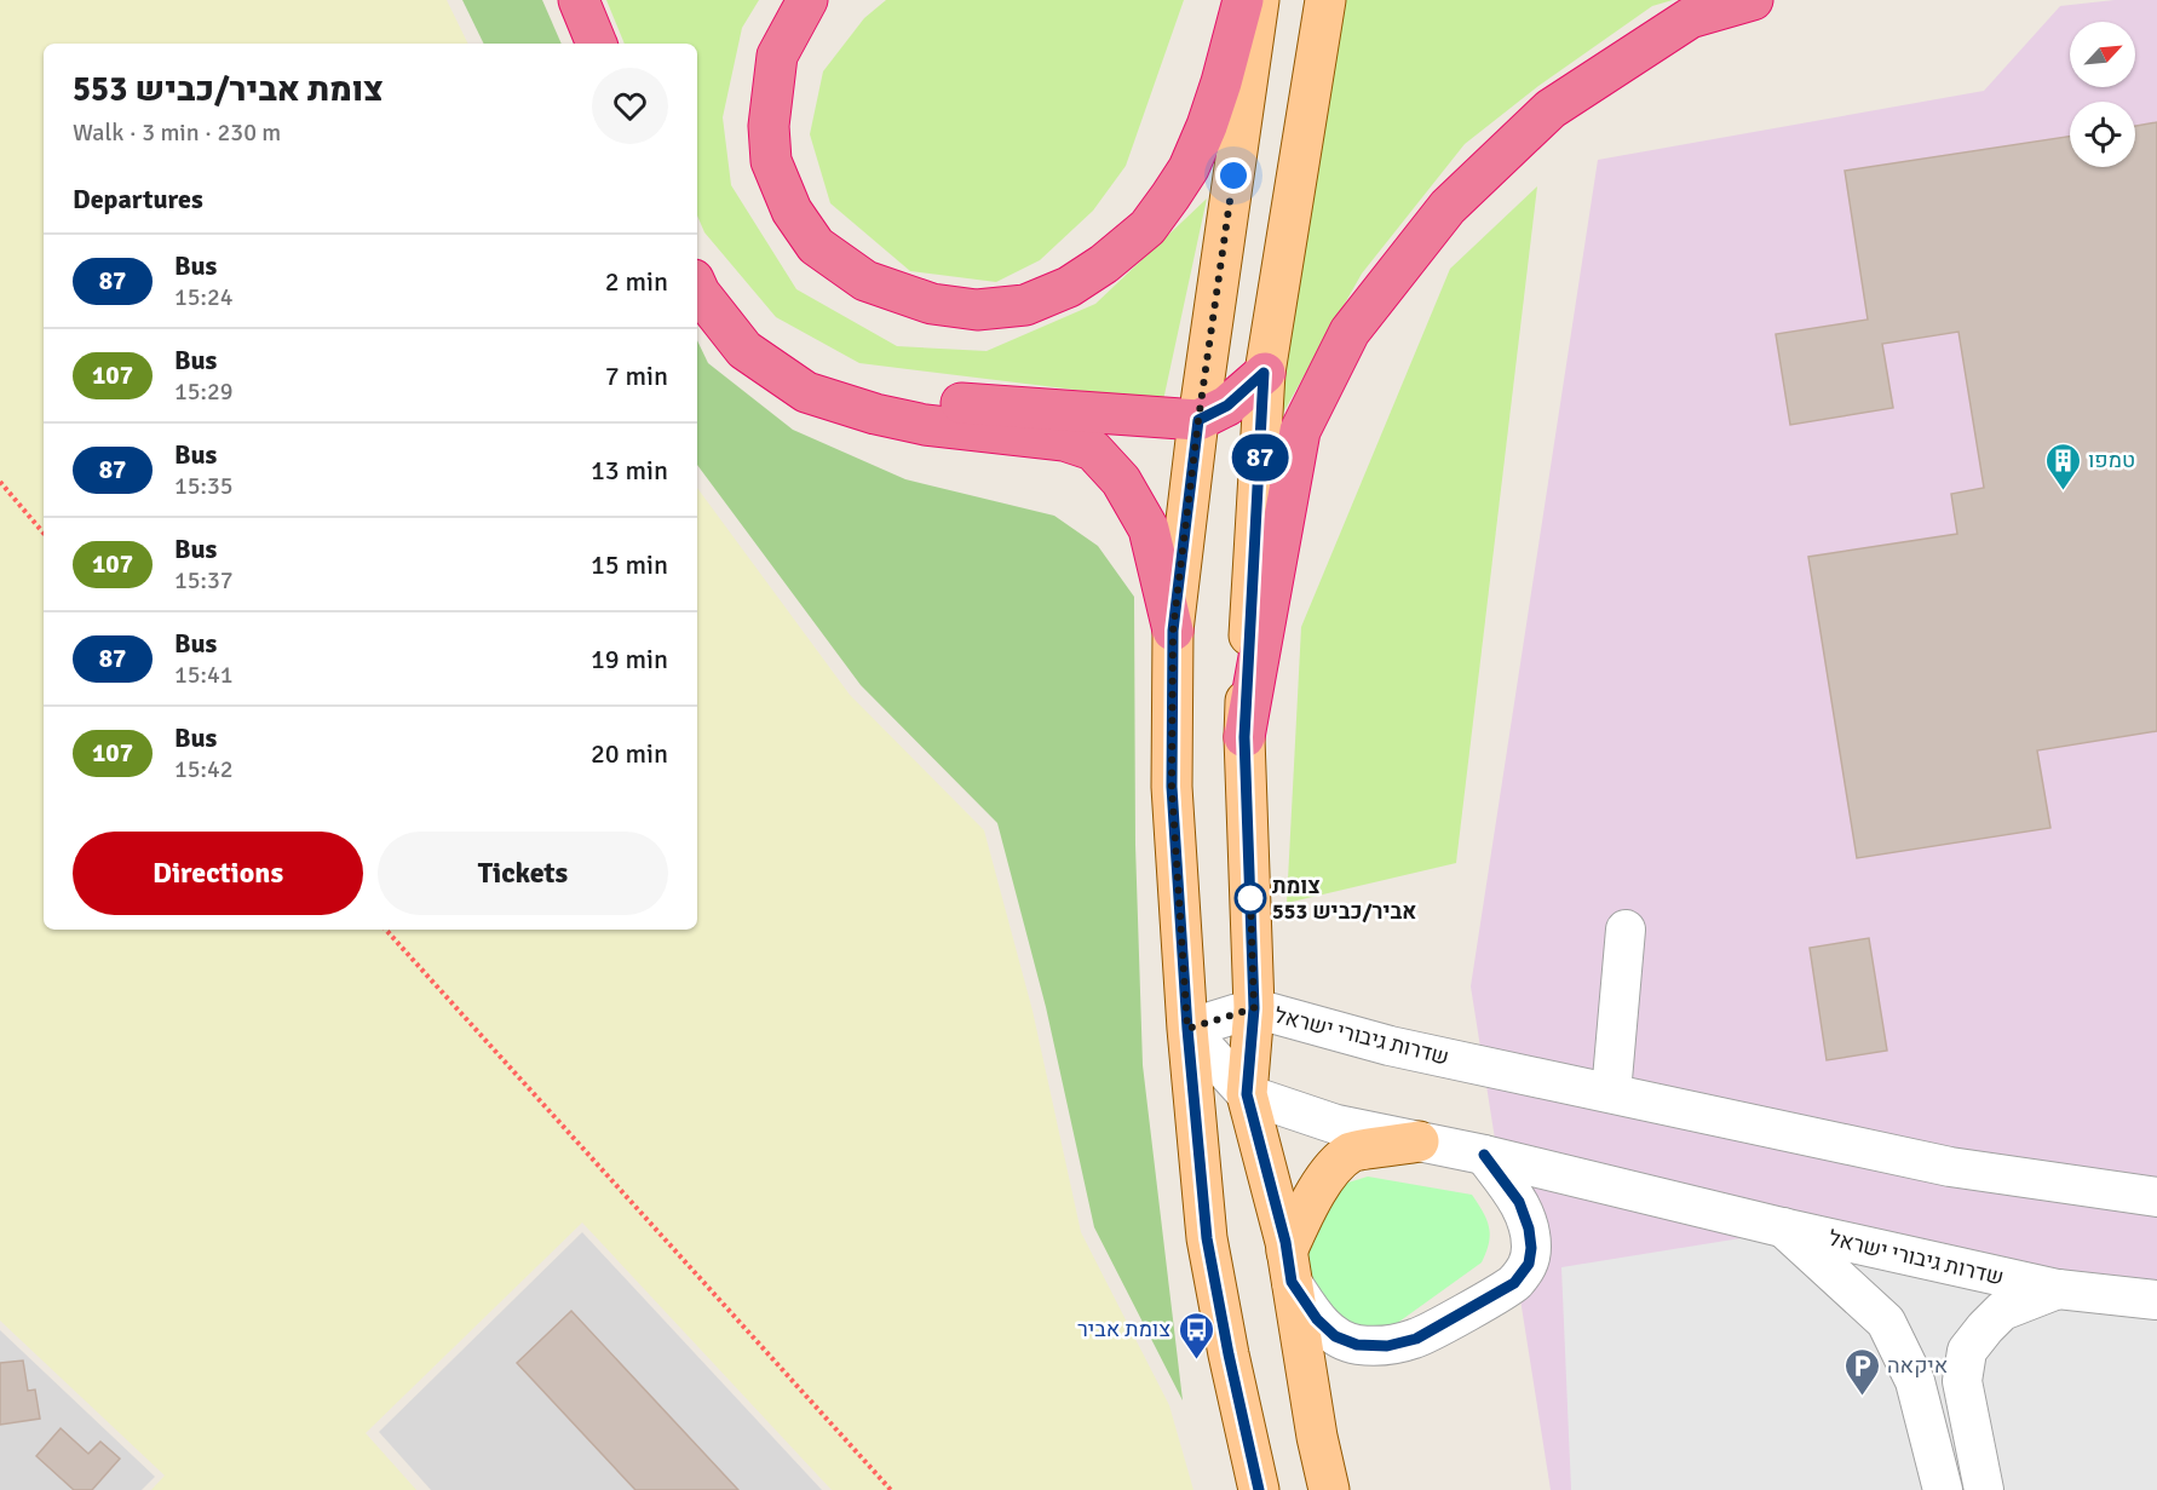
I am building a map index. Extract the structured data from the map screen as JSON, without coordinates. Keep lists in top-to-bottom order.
{
  "streets": {
    "street": ["שדרות גיבורי ישראל"]
  },
  "places": {
    "building": ["טמפו"],
    "other": ["צומת אביר/כביש 553"],
    "bus stop": ["צומת אביר"],
    "parking": ["איקאה"]
  },
  "lines": ["bus line 87"],
  "north": "top right",
  "page": {
    "on_map": "87",
    "heading": [
      ["צומת אביר/כביש 553", "Walk · 3 min · 230 m"],
      "Departures"
    ],
    "list": [
      {
        "mark": "87",
        "name": "Bus",
        "note": "15:24",
        "value": "2 min"
      },
      {
        "mark": "107",
        "name": "Bus",
        "note": "15:29",
        "value": "7 min"
      },
      {
        "mark": "87",
        "name": "Bus",
        "note": "15:35",
        "value": "13 min"
      },
      {
        "mark": "107",
        "name": "Bus",
        "note": "15:37",
        "value": "15 min"
      },
      {
        "mark": "87",
        "name": "Bus",
        "note": "15:41",
        "value": "19 min"
      },
      {
        "mark": "107",
        "name": "Bus",
        "note": "15:42",
        "value": "20 min"
      }
    ],
    "buttons": ["Directions", "Tickets"]
  }
}
